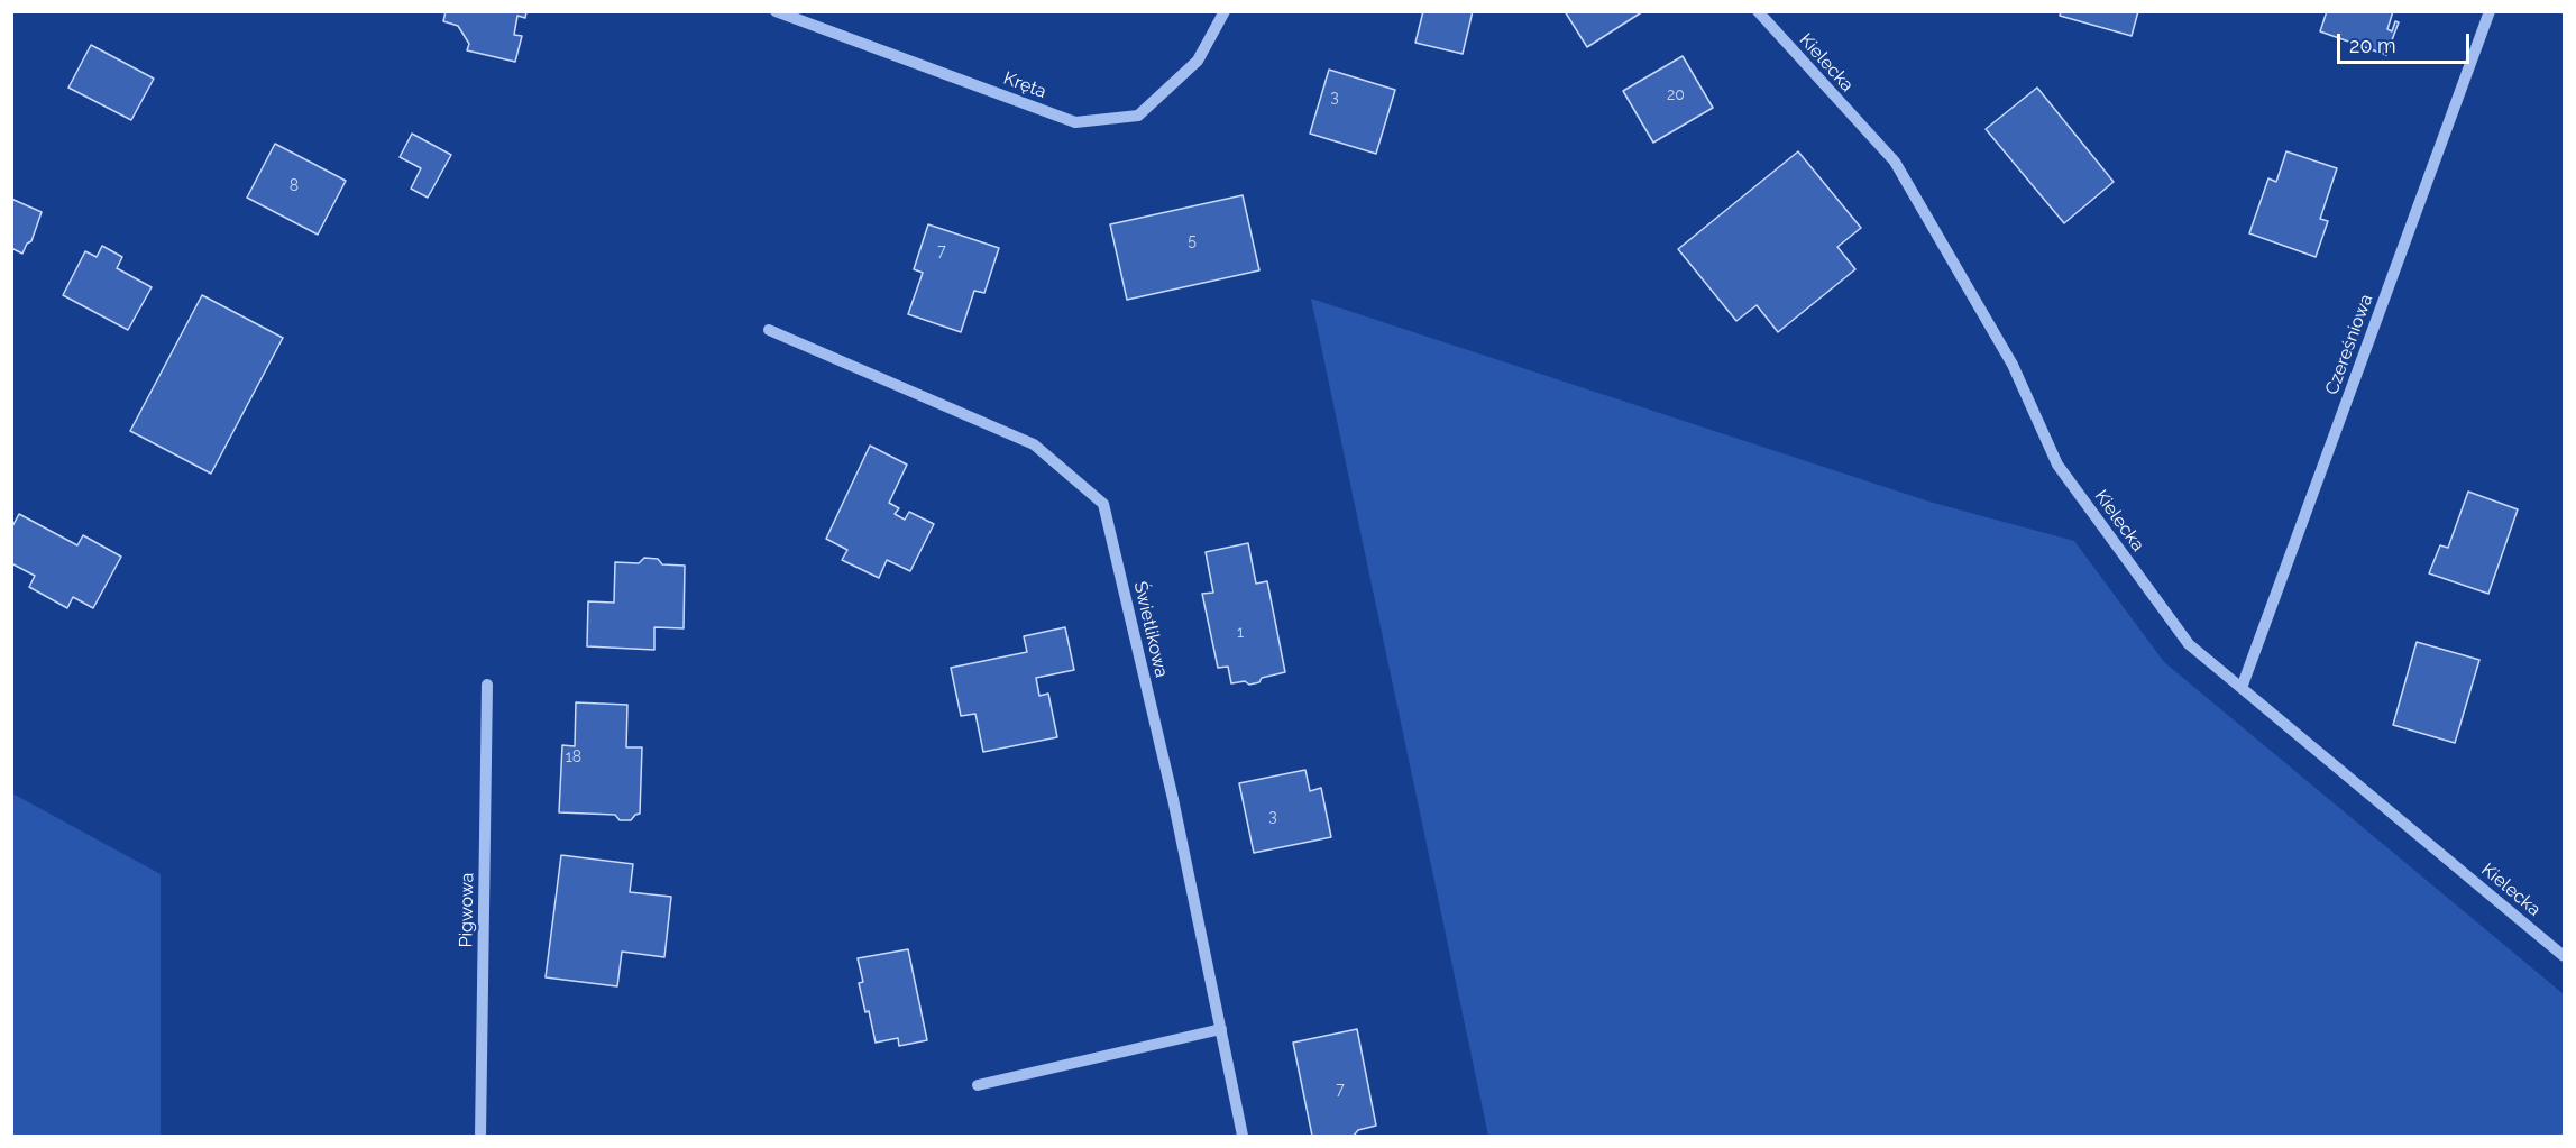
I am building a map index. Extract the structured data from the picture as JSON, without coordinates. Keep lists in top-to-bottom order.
{
  "streets": {
    "street": [
      "Kielecka",
      "Kręta",
      "Czereśniowa",
      "Świetlikowa",
      "Pigwowa"
    ]
  },
  "crossings": [
    ["Kielecka", "Czereśniowa"]
  ],
  "house_numbers": [
    "20",
    "3",
    "8",
    "5",
    "7",
    "1",
    "18",
    "3",
    "7"
  ],
  "scale_bar": "20 m"
}
